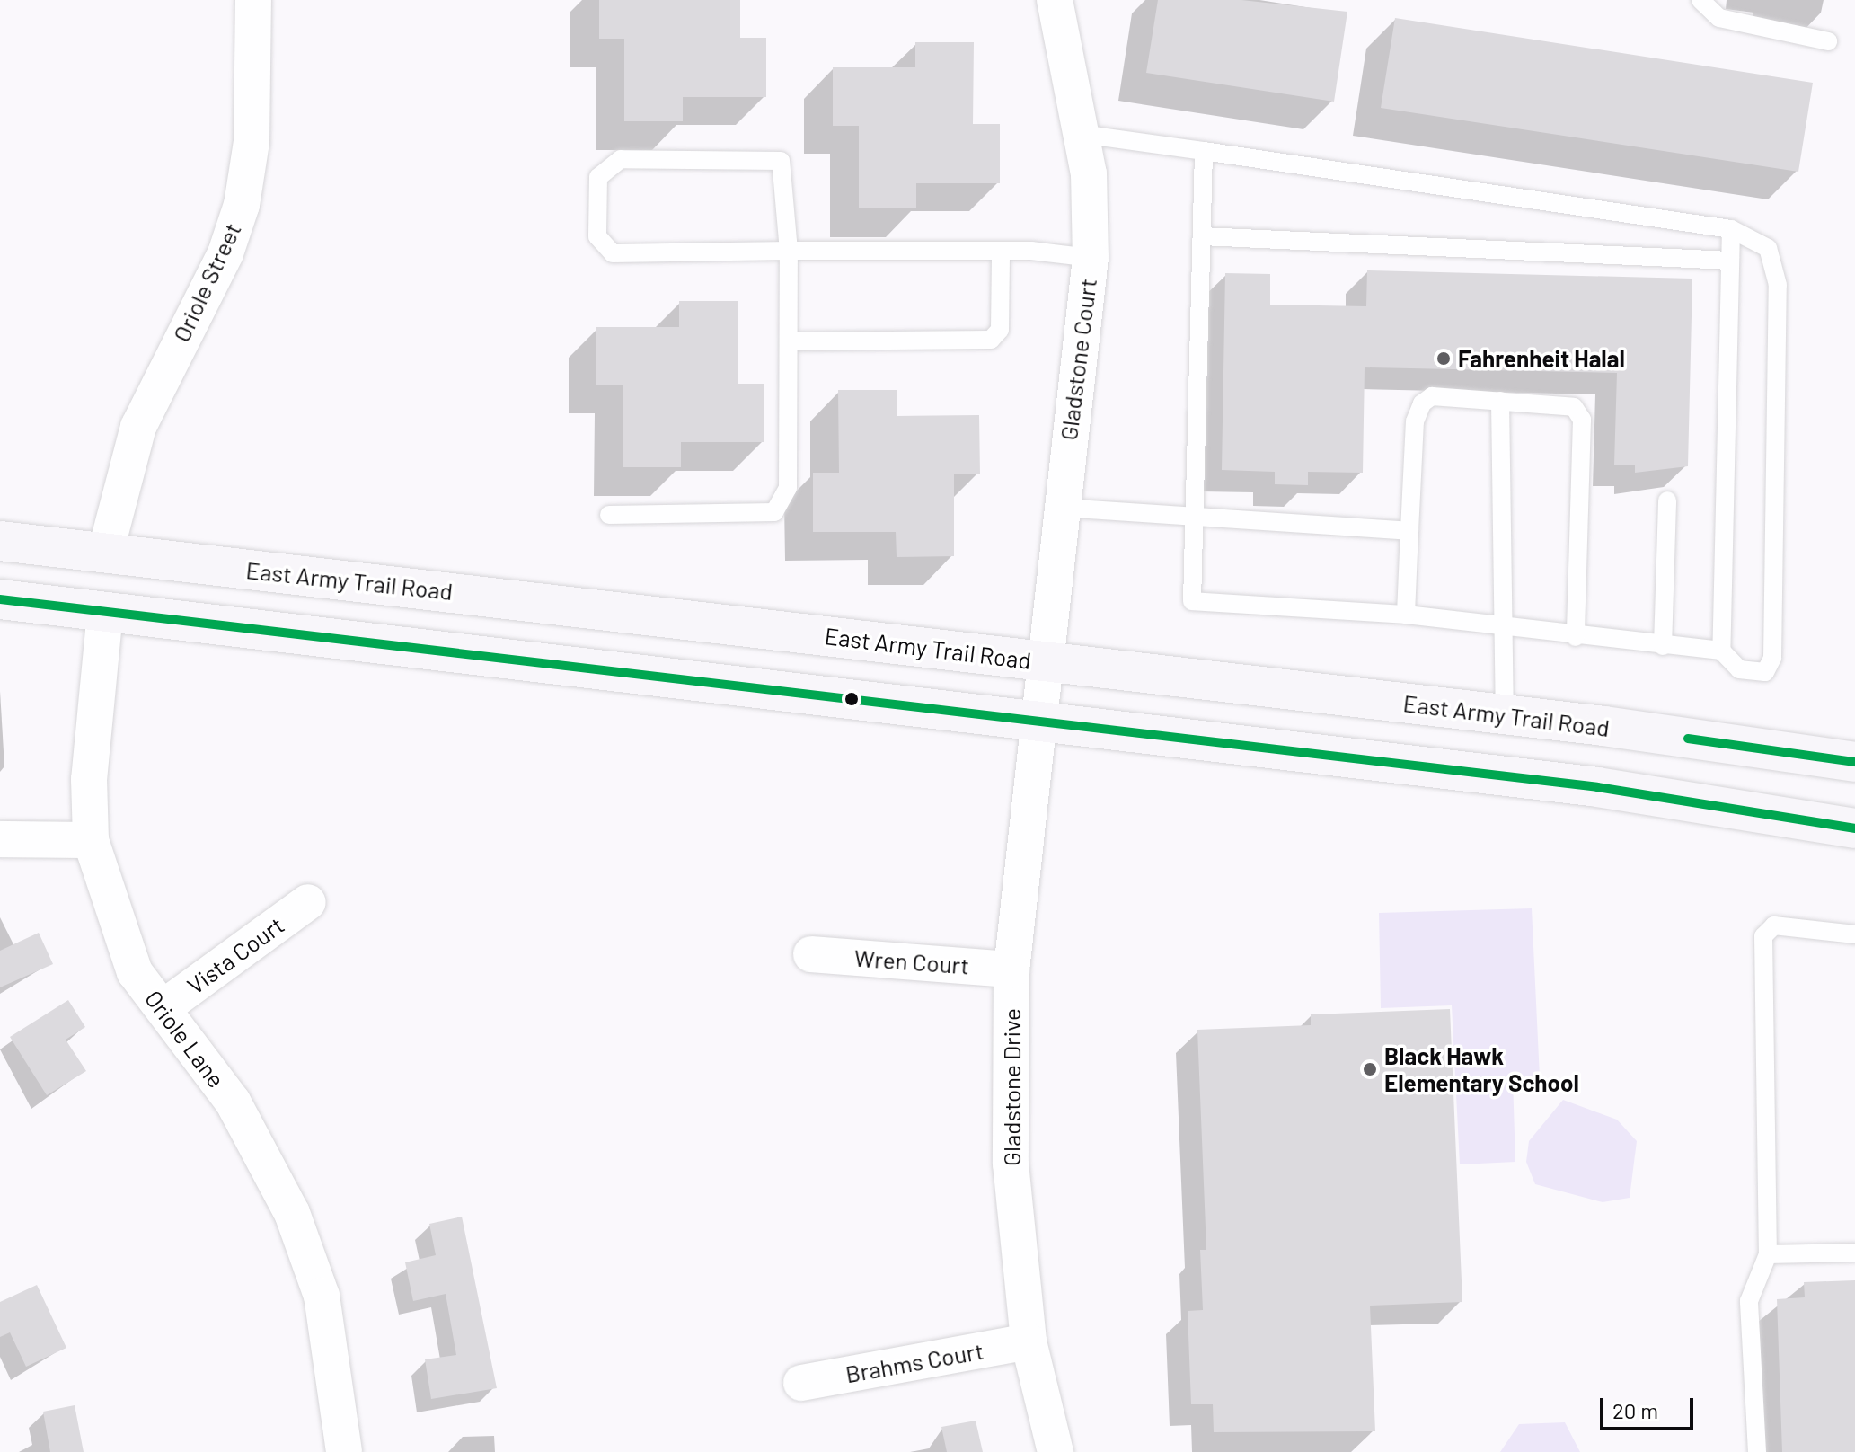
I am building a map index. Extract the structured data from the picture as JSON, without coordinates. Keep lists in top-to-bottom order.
{
  "streets": {
    "main road": ["East Army Trail Road"],
    "street": [
      "Oriole Street",
      "Gladstone Court",
      "Vista Court",
      "Wren Court",
      "Oriole Lane",
      "Gladstone Drive",
      "Brahms Court"
    ]
  },
  "crossings": [
    ["Oriole Street", "East Army Trail Road"],
    ["Gladstone Court", "East Army Trail Road"],
    ["Gladstone Court", "Gladstone Drive"],
    ["Vista Court", "Oriole Lane"],
    ["Wren Court", "Gladstone Drive"],
    ["Gladstone Drive", "Brahms Court"]
  ],
  "places": ["Fahrenheit Halal", "Black Hawk Elementary School"],
  "scale_bar": "20 m"
}
